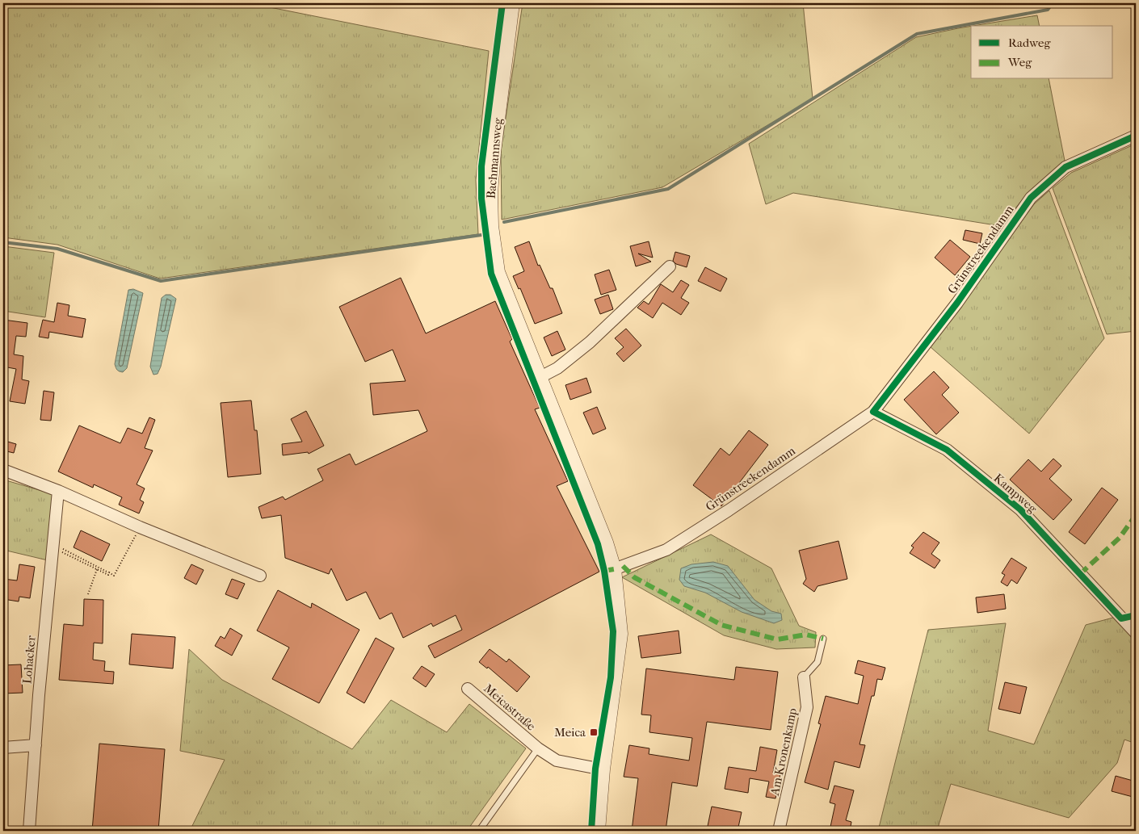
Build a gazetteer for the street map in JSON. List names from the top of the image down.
{
  "streets": {
    "street": [
      "Bachmannsweg",
      "Grünstreekendamm",
      "Kampweg",
      "Lohacker",
      "Meicastraße",
      "Am Kronenkamp"
    ]
  },
  "crossings": [
    ["Bachmannsweg", "Grünstreekendamm"],
    ["Bachmannsweg", "Meicastraße"],
    ["Grünstreekendamm", "Kampweg"]
  ],
  "places": {
    "transit": ["Meica"]
  },
  "legend": ["Radweg", "Weg"]
}
